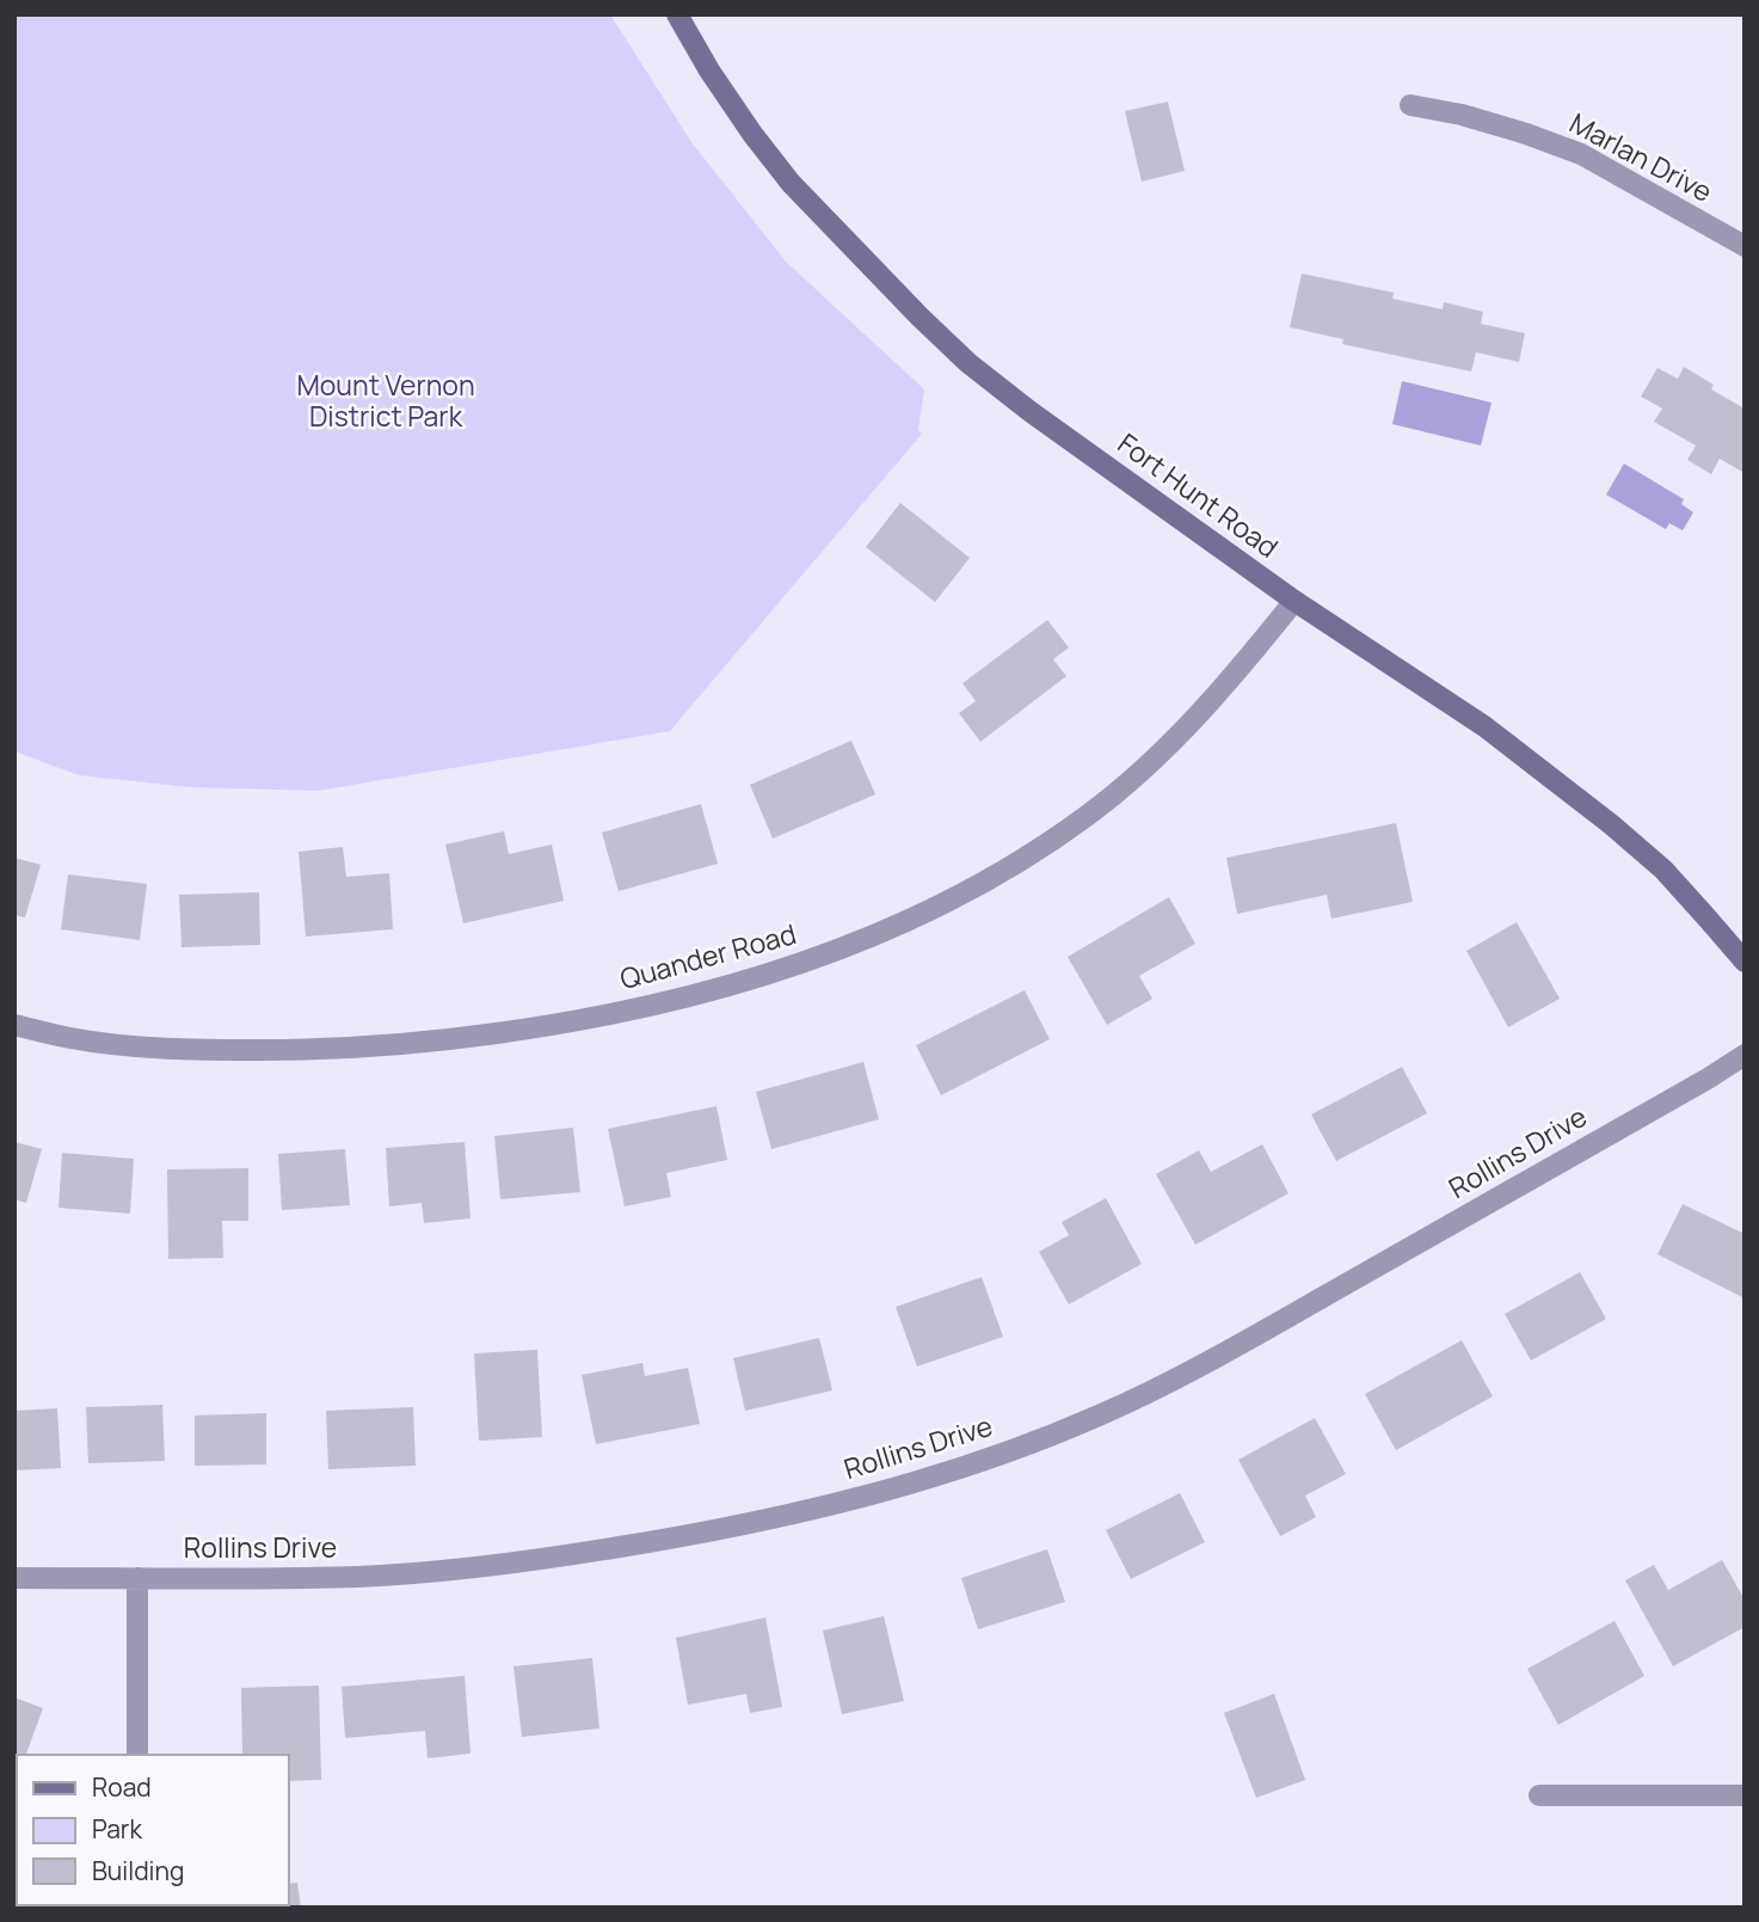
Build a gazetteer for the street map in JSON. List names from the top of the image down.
{
  "streets": {
    "main road": ["Fort Hunt Road"],
    "street": ["Marlan Drive", "Quander Road", "Rollins Drive"]
  },
  "crossings": [
    ["Fort Hunt Road", "Quander Road"]
  ],
  "parks": ["Mount Vernon District Park"],
  "legend": ["Road", "Park", "Building"]
}
